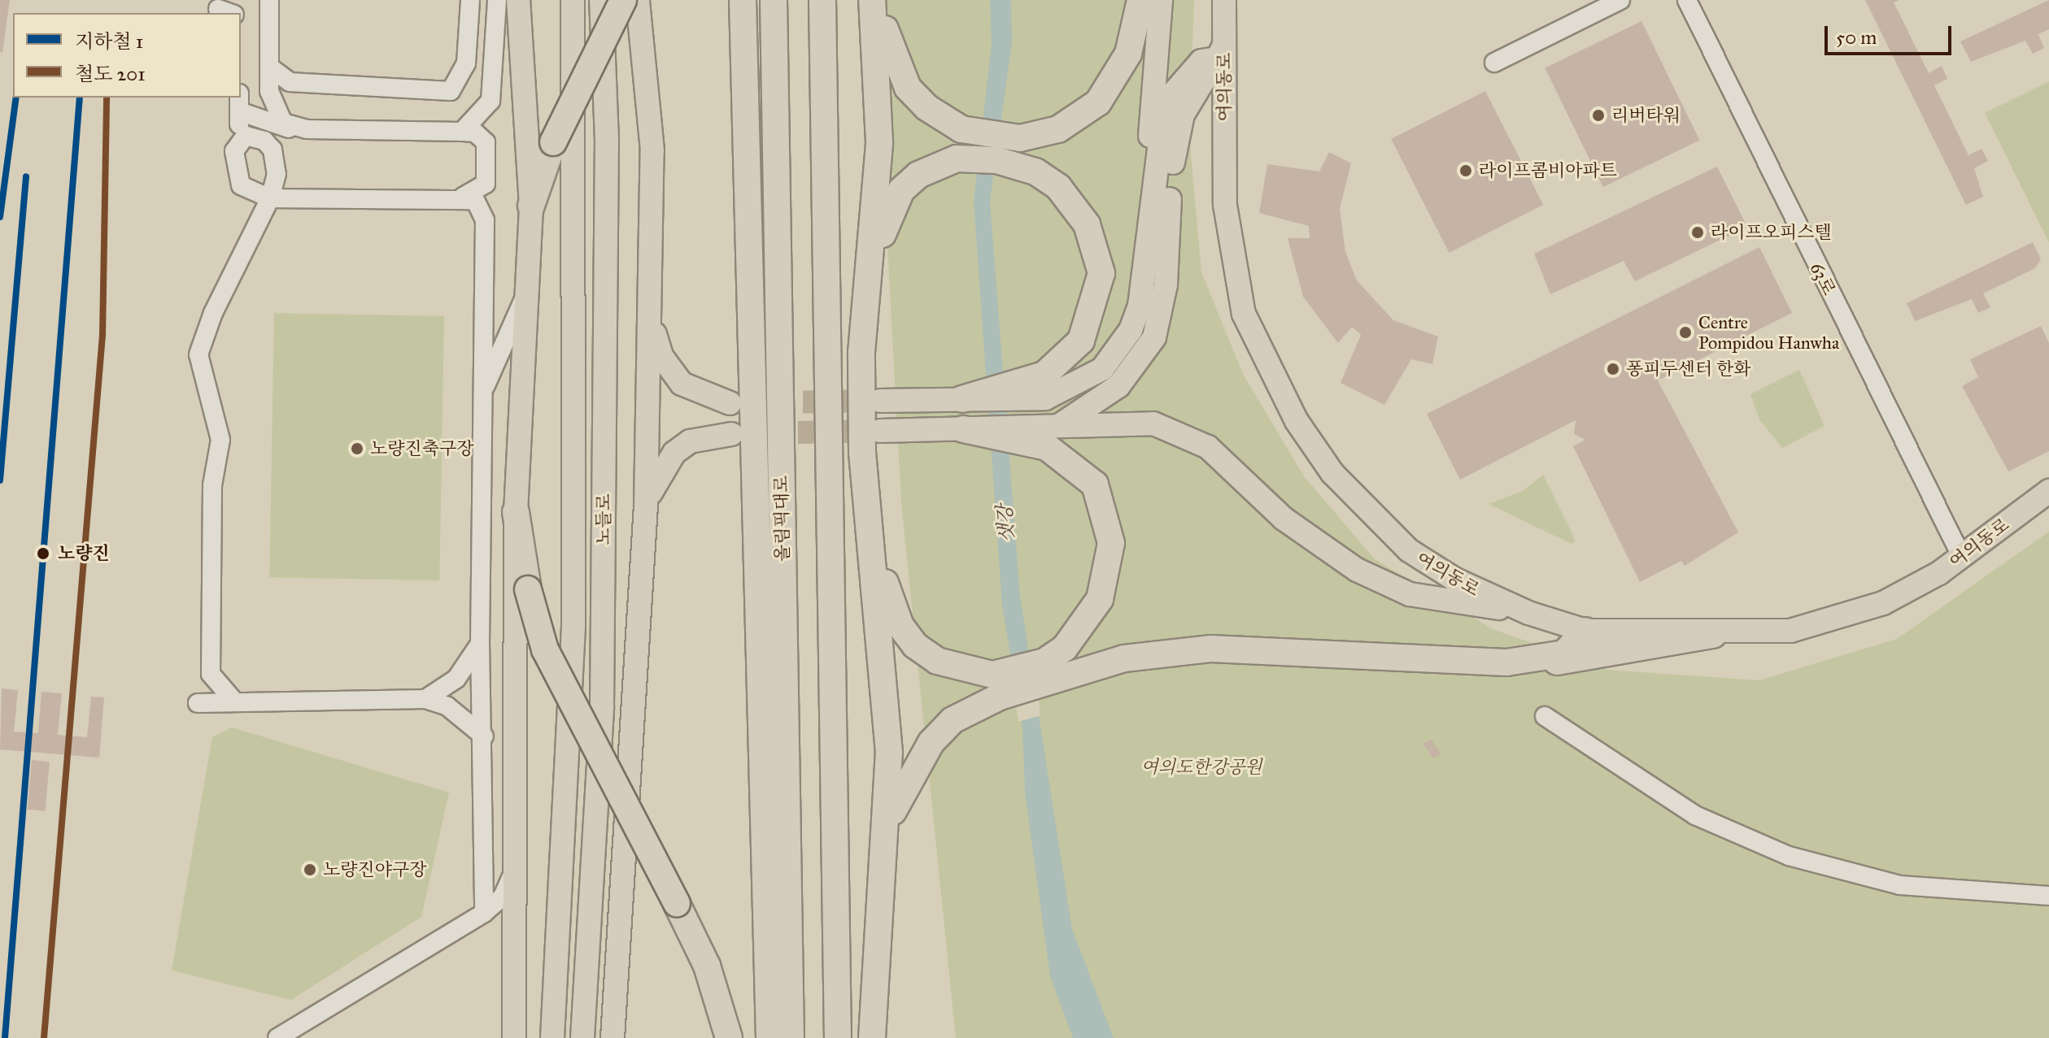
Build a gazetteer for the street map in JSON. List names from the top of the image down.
{
  "streets": {
    "highway": ["올림픽대로"],
    "main road": ["여의동로", "노들로"],
    "street": ["63로"]
  },
  "crossings": [
    ["여의동로", "63로"]
  ],
  "water": ["샛강"],
  "parks": ["여의도한강공원"],
  "places": [
    "리버타워",
    "라이프콤비아파트",
    "라이프오피스텔",
    "Centre Pompidou Hanwha",
    "퐁피두센터 한화",
    "노량진축구장",
    "노량진",
    "노량진야구장"
  ],
  "lines": ["metro line 1", "rail line 201"],
  "legend": ["지하철 1", "철도 201"],
  "scale_bar": "50 m"
}
